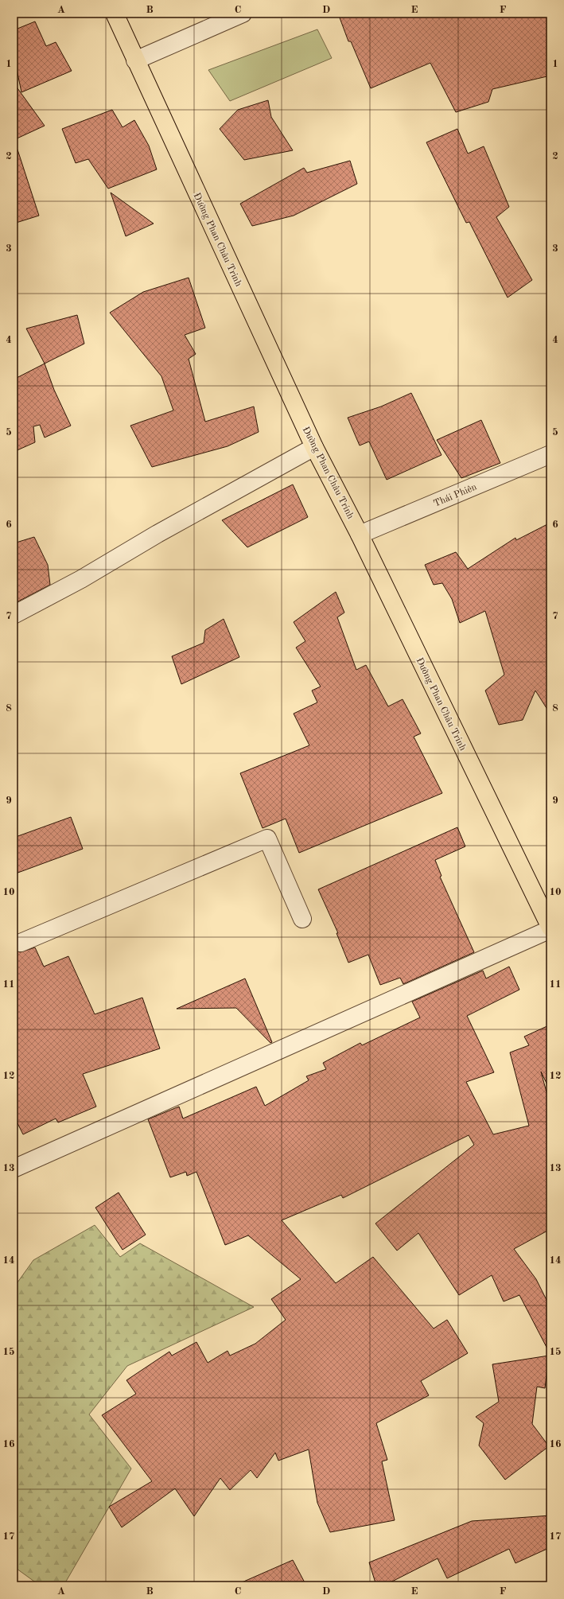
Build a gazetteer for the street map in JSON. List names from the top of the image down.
{
  "streets": {
    "main road": ["Đường Phan Châu Trinh"],
    "street": ["Thái Phiên"]
  },
  "crossings": [
    ["Đường Phan Châu Trinh", "Thái Phiên"]
  ],
  "grid": {
    "columns": [
      "A",
      "B",
      "C",
      "D",
      "E",
      "F"
    ],
    "rows": [
      "1",
      "2",
      "3",
      "4",
      "5",
      "6",
      "7",
      "8",
      "9",
      "10",
      "11",
      "12",
      "13",
      "14",
      "15",
      "16",
      "17"
    ]
  }
}
